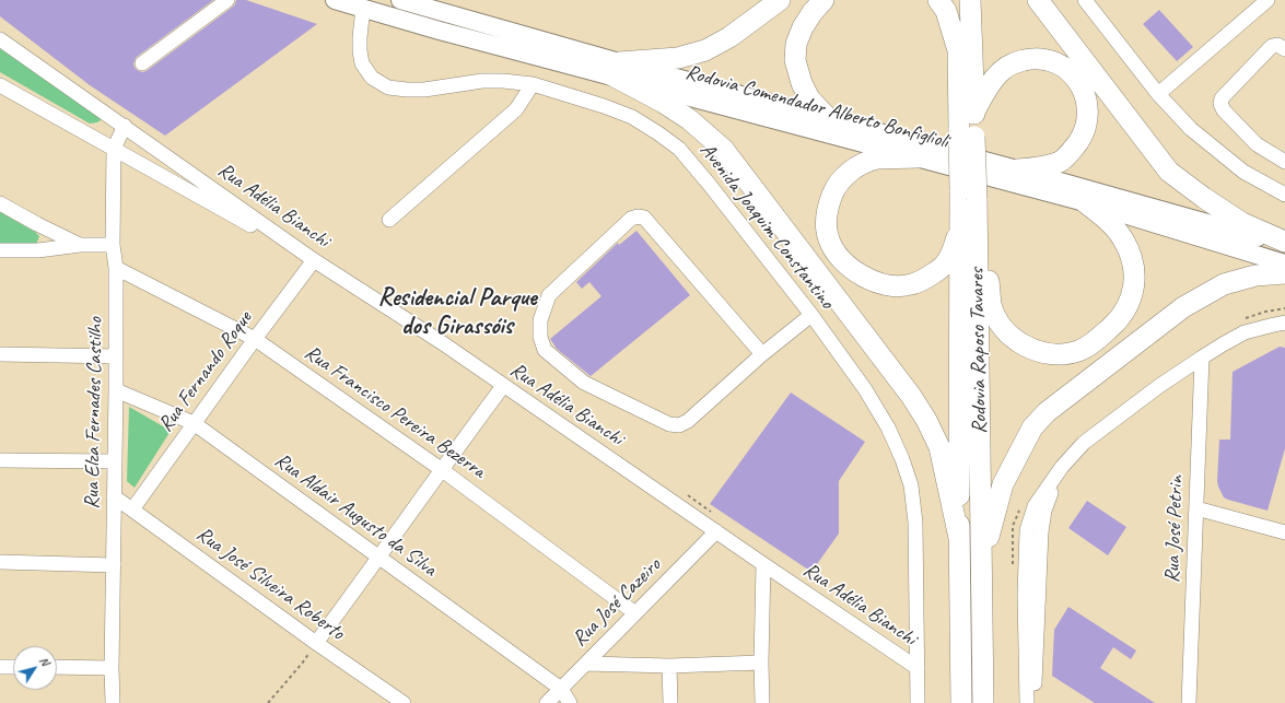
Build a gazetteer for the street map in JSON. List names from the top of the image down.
{
  "streets": {
    "highway": ["Rodovia Raposo Tavares"],
    "main road": ["Rodovia Comendador Alberto Bonfiglioli"],
    "street": [
      "Rua Adélia Bianchi",
      "Avenida Joaquim Constantino",
      "Rua Fernando Roque",
      "Rua Francisco Pereira Bezerra",
      "Rua Elza Fernades Castilho",
      "Rua Aldair Augusto da Silva",
      "Rua José Petrin",
      "Rua José Silveira Roberto",
      "Rua José Cazeiro"
    ]
  },
  "crossings": [
    ["Rodovia Comendador Alberto Bonfiglioli", "Avenida Joaquim Constantino"],
    ["Rua Adélia Bianchi", "Avenida Joaquim Constantino"],
    ["Rua Adélia Bianchi", "Rua Fernando Roque"],
    ["Rua Adélia Bianchi", "Rua Elza Fernades Castilho"],
    ["Rua Adélia Bianchi", "Rua José Cazeiro"],
    ["Rua Fernando Roque", "Rua Francisco Pereira Bezerra"],
    ["Rua Fernando Roque", "Rua Aldair Augusto da Silva"],
    ["Rua Fernando Roque", "Rua José Silveira Roberto"],
    ["Rua Francisco Pereira Bezerra", "Rua Elza Fernades Castilho"],
    ["Rua Francisco Pereira Bezerra", "Rua José Cazeiro"],
    ["Rua Elza Fernades Castilho", "Rua Aldair Augusto da Silva"],
    ["Rua Elza Fernades Castilho", "Rua José Silveira Roberto"],
    ["Rua Aldair Augusto da Silva", "Rua José Cazeiro"]
  ],
  "districts": ["Residencial Parque dos Girassóis"],
  "north": "top right"
}
